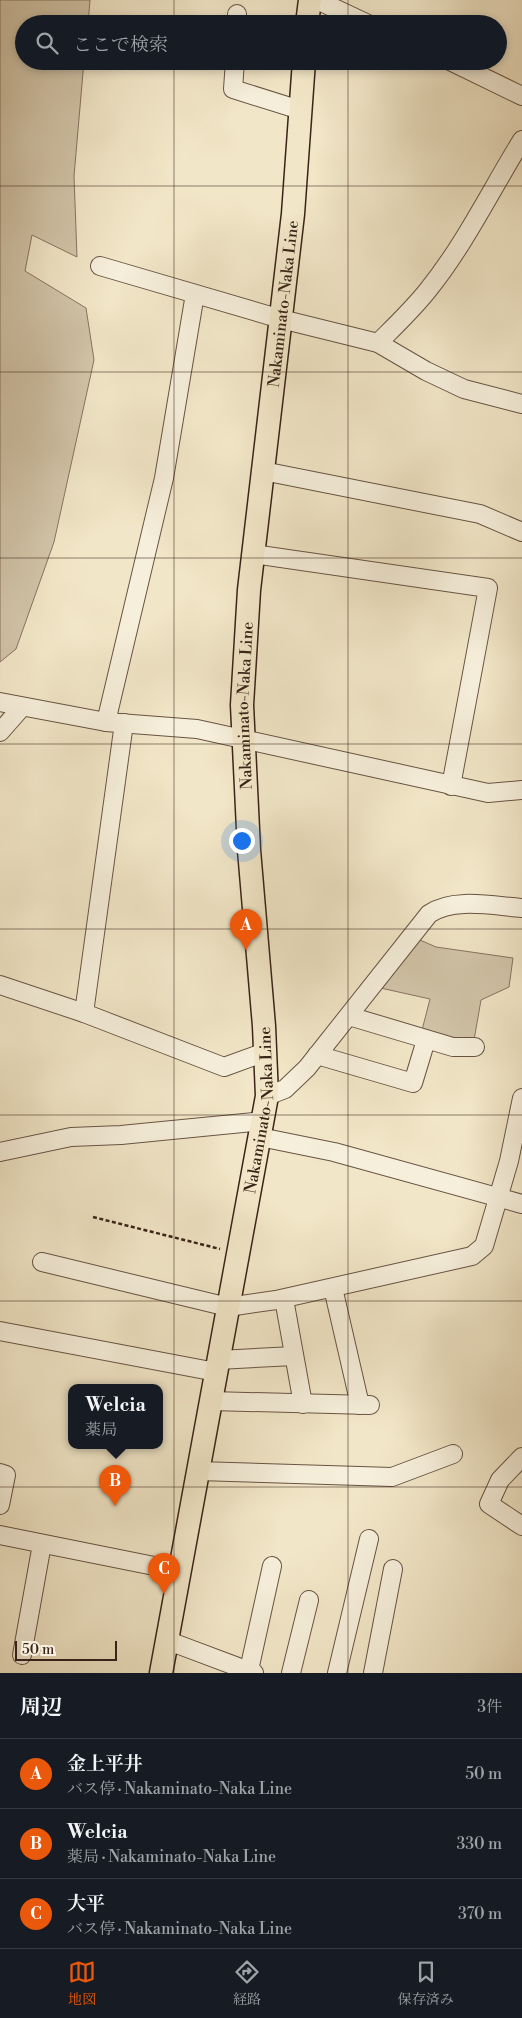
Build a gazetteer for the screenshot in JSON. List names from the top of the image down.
{
  "streets": {
    "main road": ["Nakaminato-Naka Line"]
  },
  "scale_bar": "50 m",
  "page": {
    "search": "ここで検索",
    "pins": ["A", "B", "C"],
    "popup": ["Welcia", "薬局"],
    "scale": "50 m",
    "heading": ["周辺", "3件"],
    "list": [
      {
        "mark": "A",
        "name": "金上平井",
        "note": "バス停 · Nakaminato-Naka Line",
        "value": "50 m"
      },
      {
        "mark": "B",
        "name": "Welcia",
        "note": "薬局 · Nakaminato-Naka Line",
        "value": "330 m"
      },
      {
        "mark": "C",
        "name": "大平",
        "note": "バス停 · Nakaminato-Naka Line",
        "value": "370 m"
      }
    ],
    "nav": ["地図", "経路", "保存済み"]
  }
}
